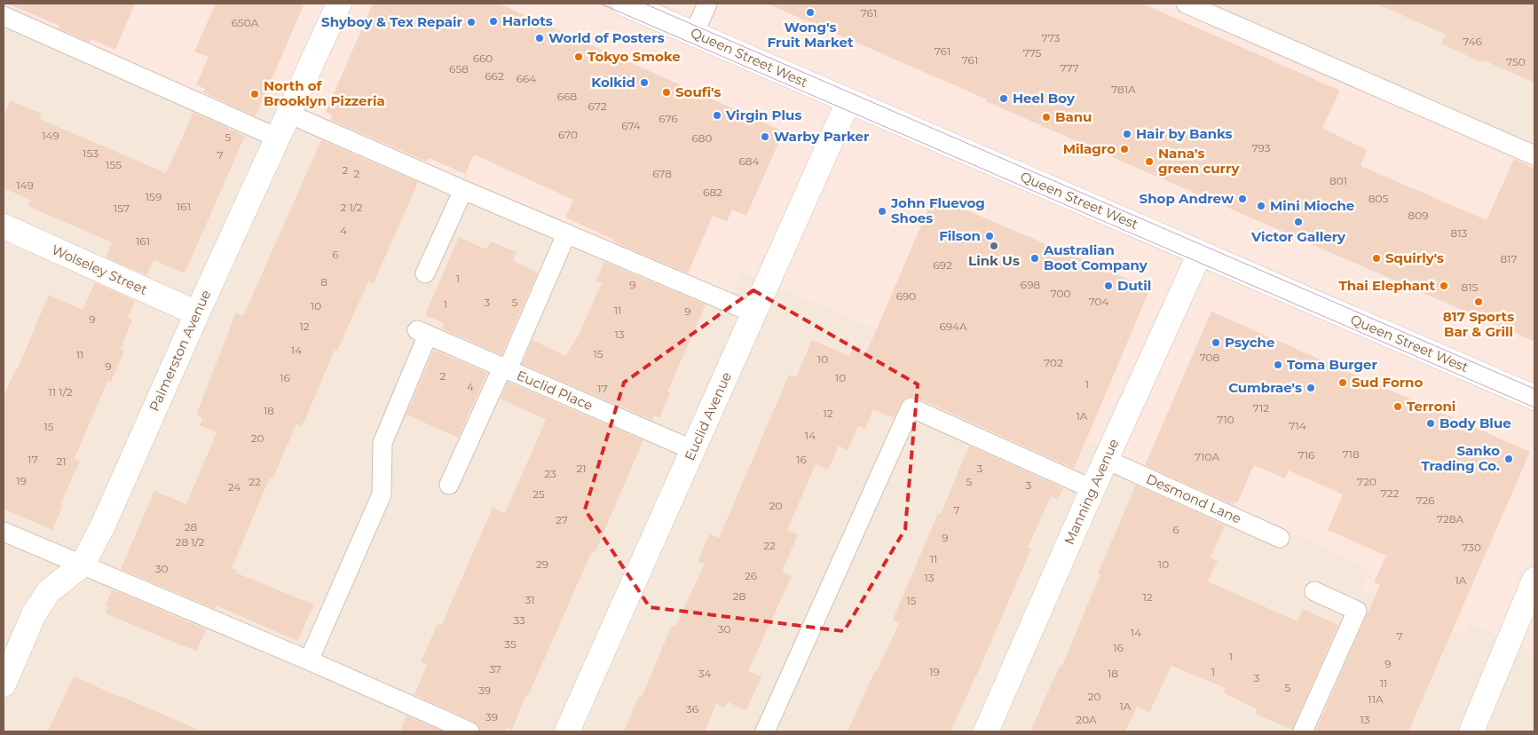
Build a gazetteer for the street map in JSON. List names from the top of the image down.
{
  "streets": {
    "street": [
      "Queen Street West",
      "Wolseley Street",
      "Palmerston Avenue",
      "Euclid Avenue",
      "Manning Avenue"
    ],
    "lane": ["Euclid Place", "Desmond Lane"]
  },
  "crossings": [
    ["Queen Street West", "Euclid Avenue"],
    ["Queen Street West", "Manning Avenue"],
    ["Wolseley Street", "Palmerston Avenue"],
    ["Euclid Place", "Euclid Avenue"],
    ["Manning Avenue", "Desmond Lane"]
  ],
  "places": [
    "Wong's Fruit Market",
    "Harlots",
    "Shyboy & Tex Repair",
    "World of Posters",
    "Tokyo Smoke",
    "Kolkid",
    "Soufi's",
    "North of Brooklyn Pizzeria",
    "Heel Boy",
    "Virgin Plus",
    "Banu",
    "Hair by Banks",
    "Warby Parker",
    "Milagro",
    "Nana's green curry",
    "Shop Andrew",
    "Mini Mioche",
    "John Fluevog Shoes",
    "Victor Gallery",
    "Filson",
    "Link Us",
    "Australian Boot Company",
    "Squirly's",
    "Dutil",
    "Thai Elephant",
    "817 Sports Bar & Grill",
    "Psyche",
    "Toma Burger",
    "Sud Forno",
    "Cumbrae's",
    "Terroni",
    "Body Blue",
    "Sanko Trading Co."
  ],
  "house_numbers": [
    "761",
    "650A",
    "773",
    "746",
    "761",
    "775",
    "660",
    "761",
    "750",
    "777",
    "658",
    "662",
    "664",
    "781A",
    "668",
    "672",
    "676",
    "674",
    "670",
    "149",
    "5",
    "680",
    "793",
    "153",
    "7",
    "684",
    "155",
    "2",
    "2",
    "678",
    "801",
    "149",
    "682",
    "159",
    "805",
    "161",
    "2 1/2",
    "157",
    "809",
    "4",
    "813",
    "161",
    "6",
    "817",
    "692",
    "1",
    "8",
    "9",
    "698",
    "815",
    "700",
    "690",
    "704",
    "3",
    "5",
    "1",
    "10",
    "11",
    "9",
    "9",
    "12",
    "694A",
    "13",
    "14",
    "15",
    "11",
    "708",
    "10",
    "702",
    "9",
    "2",
    "16",
    "10",
    "1",
    "4",
    "17",
    "11 1/2",
    "712",
    "18",
    "12",
    "1A",
    "710",
    "714",
    "15",
    "14",
    "20",
    "718",
    "716",
    "710A",
    "17",
    "16",
    "21",
    "21",
    "3",
    "23",
    "19",
    "22",
    "5",
    "720",
    "3",
    "24",
    "722",
    "25",
    "726",
    "20",
    "7",
    "728A",
    "27",
    "28",
    "6",
    "9",
    "28 1/2",
    "22",
    "730",
    "11",
    "29",
    "10",
    "30",
    "26",
    "13",
    "1A",
    "28",
    "12",
    "31",
    "15",
    "33",
    "30",
    "14",
    "7",
    "35",
    "16",
    "1",
    "9",
    "37",
    "19",
    "1",
    "34",
    "18",
    "3",
    "11",
    "5",
    "39",
    "20",
    "11A",
    "1A",
    "36",
    "39",
    "20A",
    "13"
  ]
}
